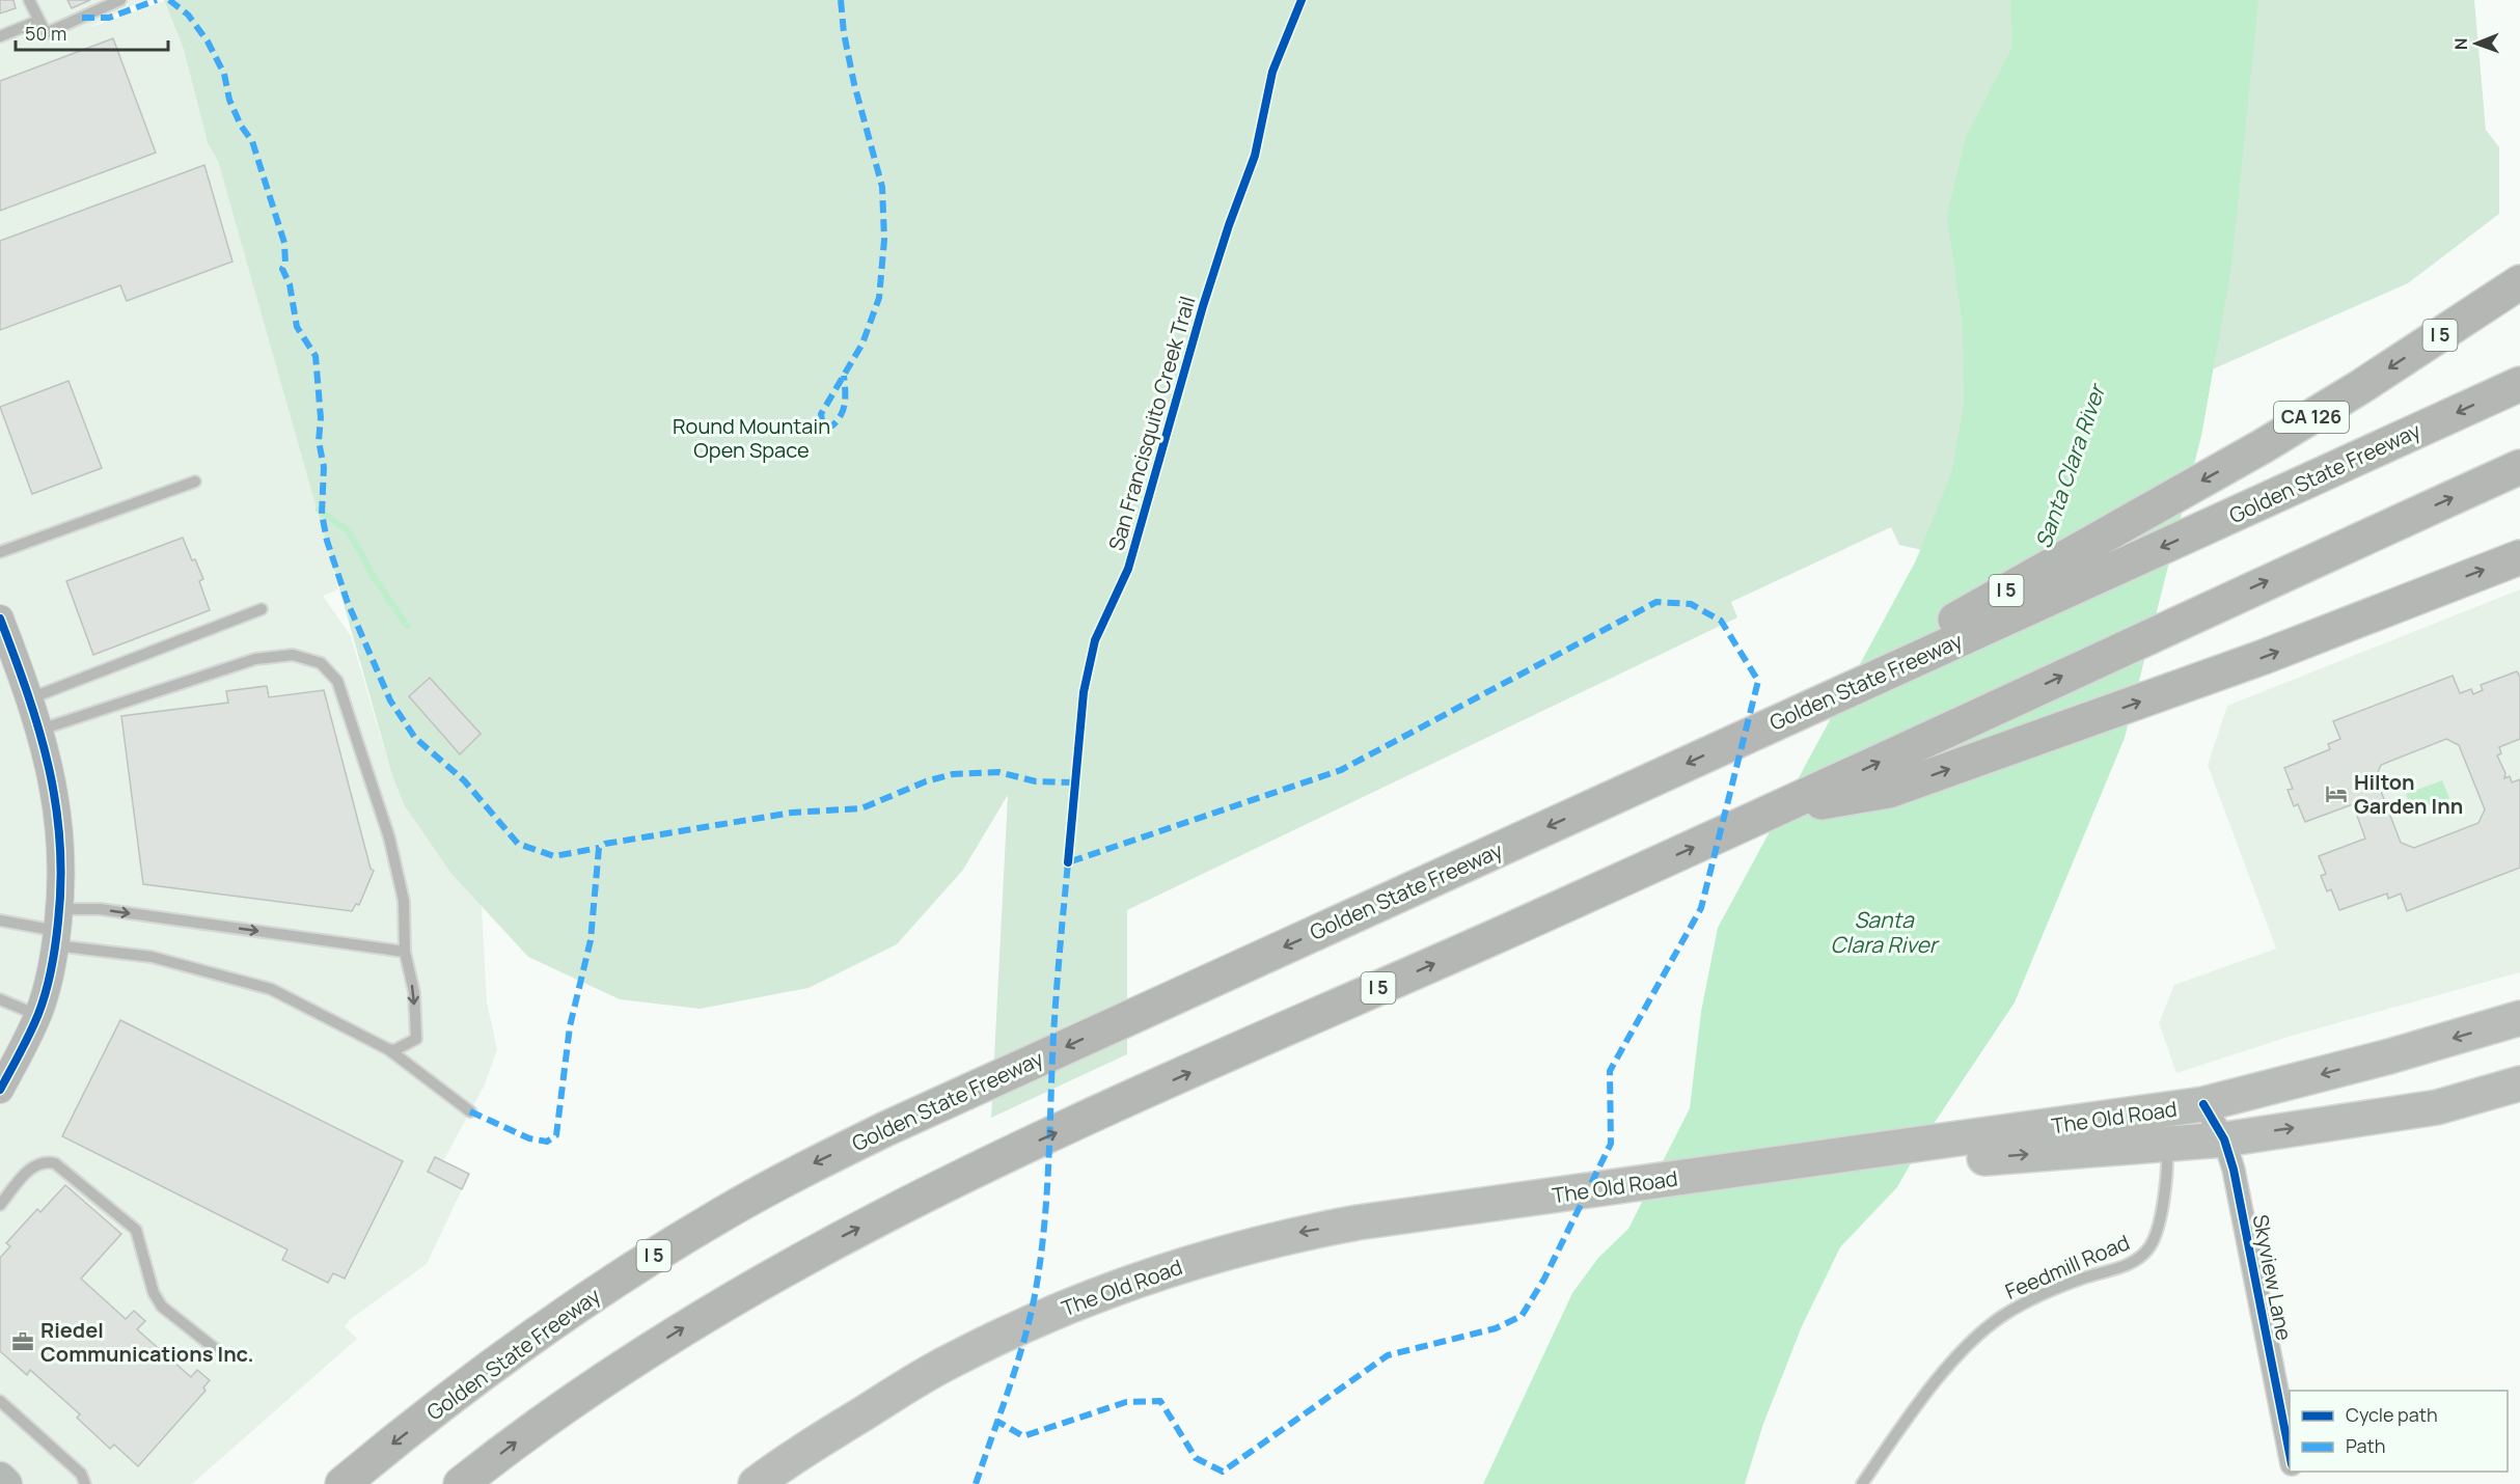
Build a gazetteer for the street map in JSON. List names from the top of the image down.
{
  "streets": {
    "highway": ["I 5", "CA 126", "Golden State Freeway"],
    "main road": ["The Old Road"],
    "street": ["Skyview Lane"],
    "lane": ["Feedmill Road"],
    "cycle path": ["San Francisquito Creek Trail"]
  },
  "crossings": [
    ["I 5", "CA 126"],
    ["I 5", "Golden State Freeway"],
    ["The Old Road", "Feedmill Road"],
    ["The Old Road", "Skyview Lane"]
  ],
  "water": ["Santa Clara River"],
  "parks": ["Round Mountain Open Space"],
  "places": {
    "hotel": ["Hilton Garden Inn"],
    "office": ["Riedel Communications Inc."]
  },
  "legend": ["Cycle path", "Path"],
  "scale_bar": "50 m",
  "north": "left"
}
